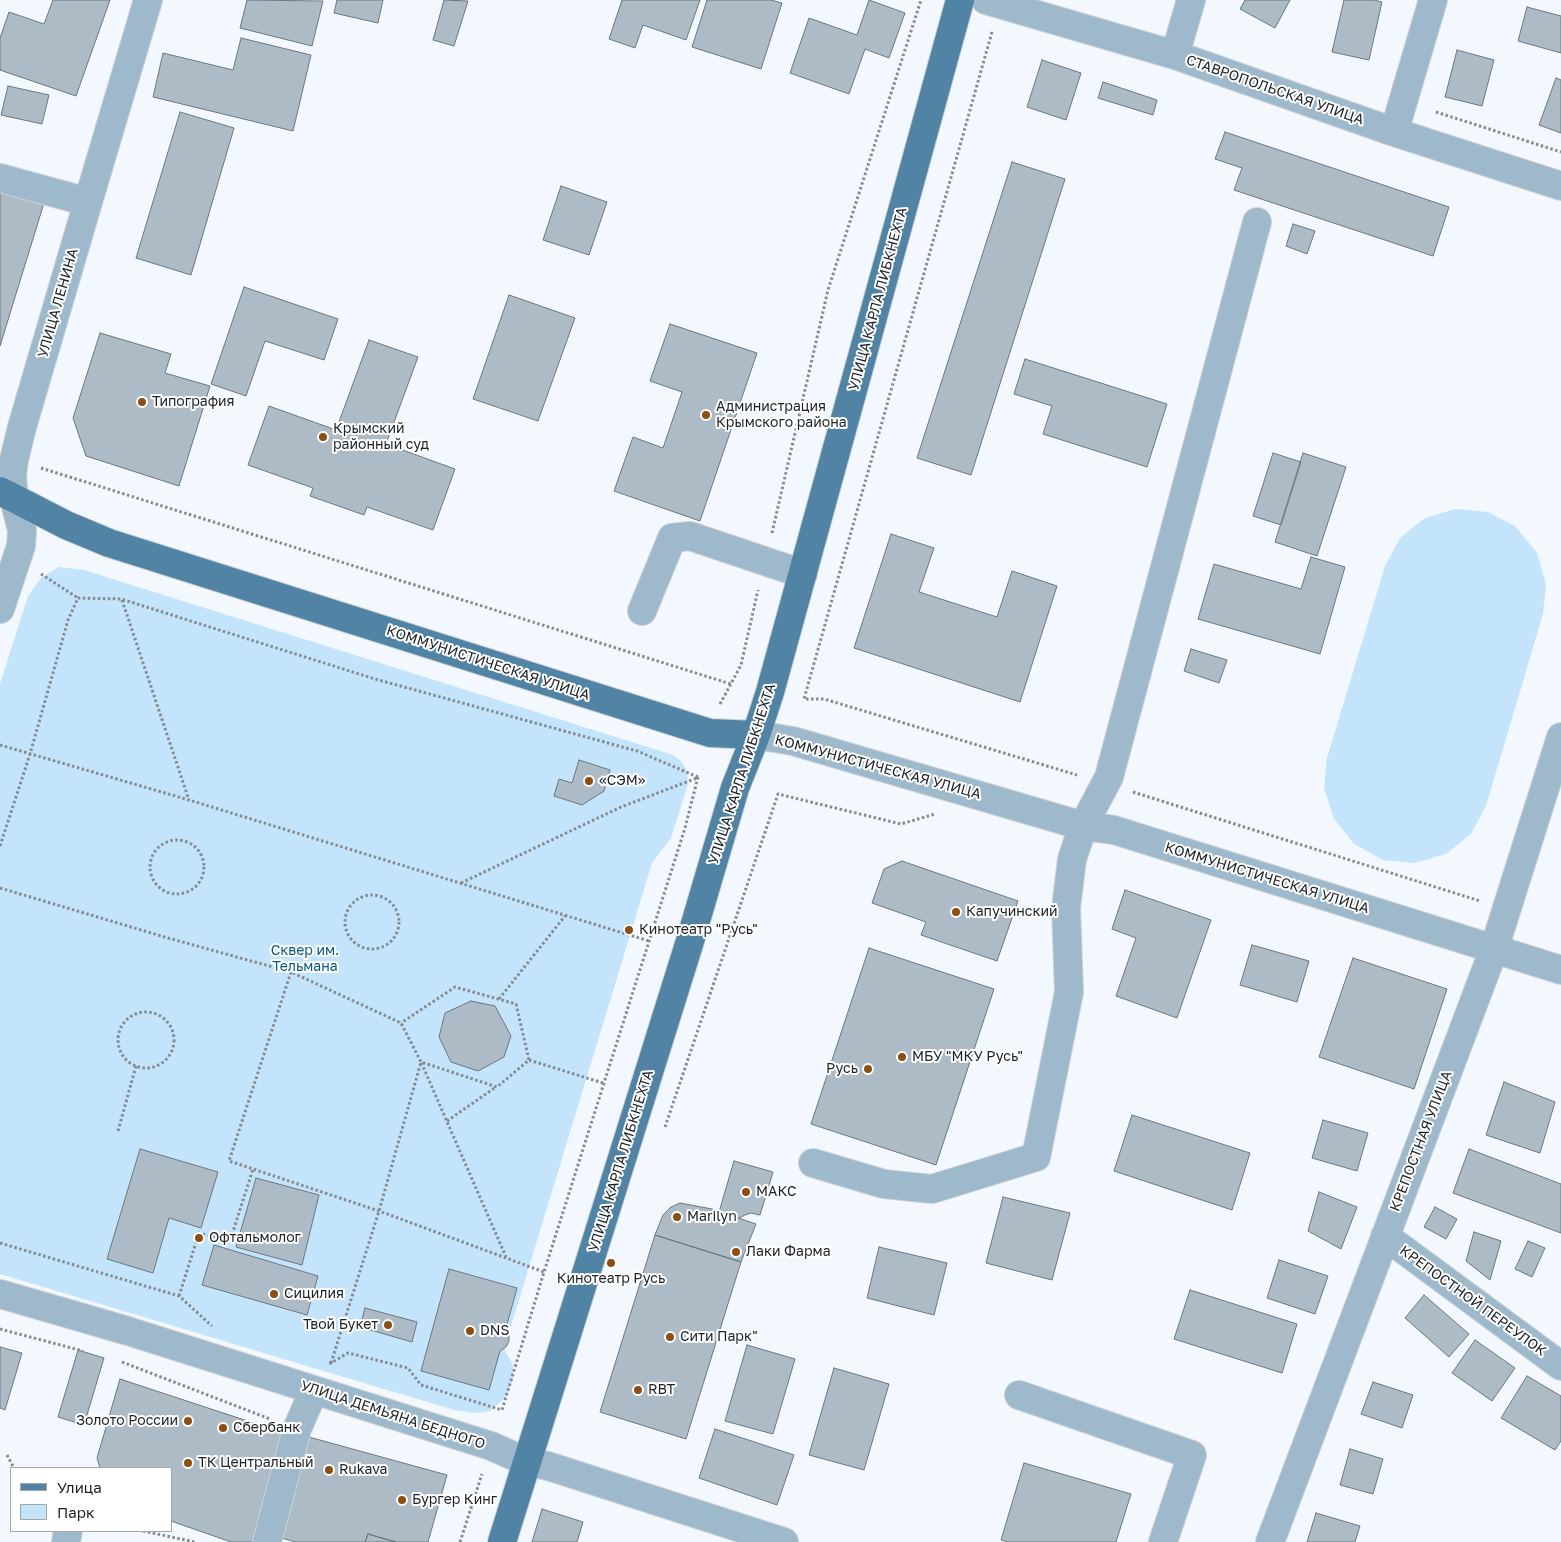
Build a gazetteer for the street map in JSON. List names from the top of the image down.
{
  "streets": {
    "main road": ["УЛИЦА КАРЛА ЛИБКНЕХТА", "КОММУНИСТИЧЕСКАЯ УЛИЦА"],
    "street": [
      "СТАВРОПОЛЬСКАЯ УЛИЦА",
      "УЛИЦА ЛЕНИНА",
      "КРЕПОСТНАЯ УЛИЦА",
      "КРЕПОСТНОЙ ПЕРЕУЛОК",
      "УЛИЦА ДЕМЬЯНА БЕДНОГО"
    ]
  },
  "crossings": [
    ["УЛИЦА КАРЛА ЛИБКНЕХТА", "КОММУНИСТИЧЕСКАЯ УЛИЦА"],
    ["УЛИЦА КАРЛА ЛИБКНЕХТА", "УЛИЦА ДЕМЬЯНА БЕДНОГО"],
    ["УЛИЦА ЛЕНИНА", "КОММУНИСТИЧЕСКАЯ УЛИЦА"],
    ["КОММУНИСТИЧЕСКАЯ УЛИЦА", "КРЕПОСТНАЯ УЛИЦА"],
    ["КРЕПОСТНАЯ УЛИЦА", "КРЕПОСТНОЙ ПЕРЕУЛОК"]
  ],
  "parks": ["Сквер им. Тельмана"],
  "places": [
    "Типография",
    "Администрация Крымского района",
    "Крымский районный суд",
    "«СЭМ»",
    "Капучинский",
    "Кинотеатр \"Русь\"",
    "МБУ \"МКУ Русь\"",
    "Русь",
    "МАКС",
    "Marilyn",
    "Офтальмолог",
    "Лаки Фарма",
    "Кинотеатр Русь",
    "Сицилия",
    "Твой Букет",
    "DNS",
    "Сити Парк\"",
    "RBT",
    "Золото России",
    "Сбербанк",
    "ТК Центральный",
    "Rukava",
    "Бургер Кинг"
  ],
  "legend": ["Улица", "Парк"]
}
